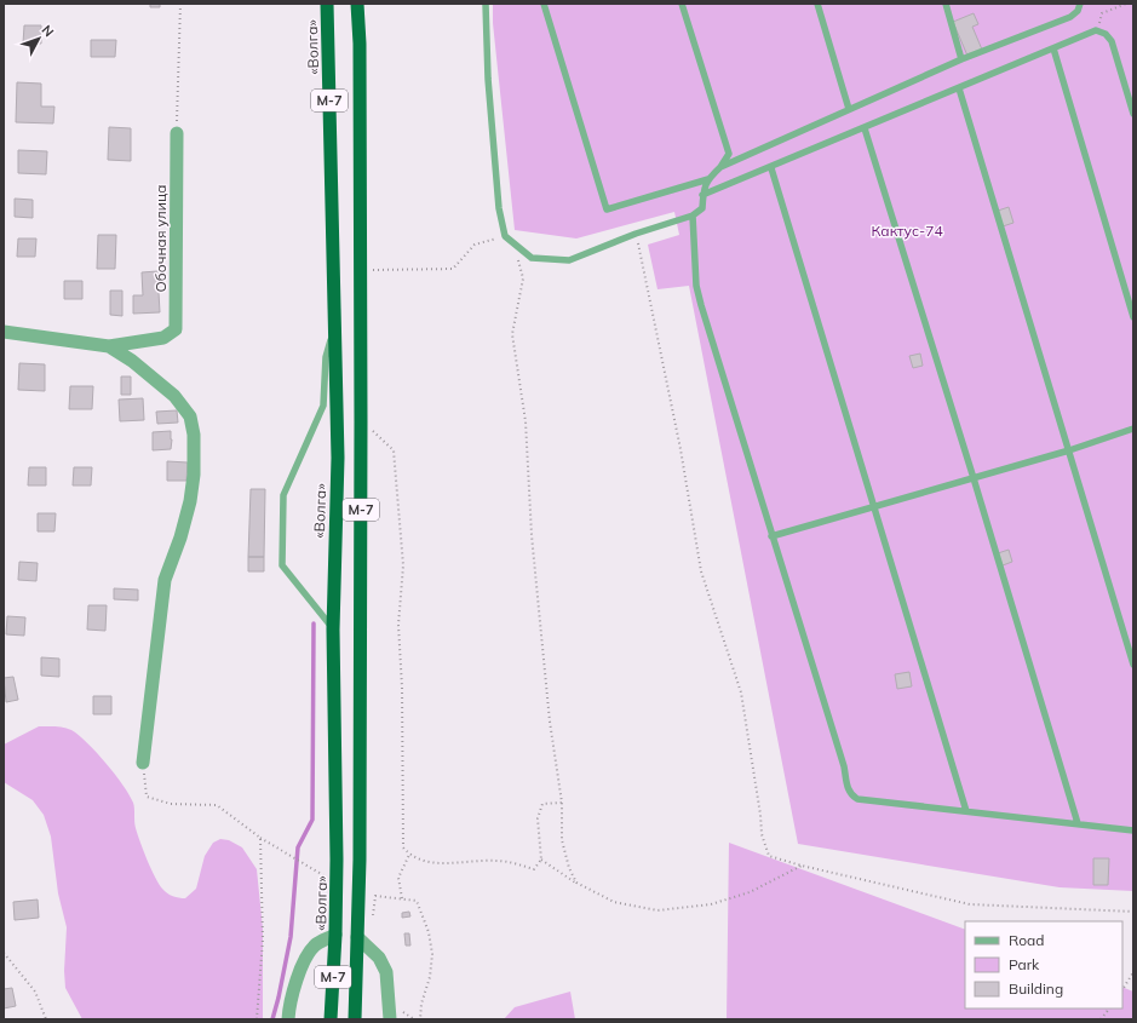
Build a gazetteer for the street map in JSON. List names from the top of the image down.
{
  "streets": {
    "highway": ["«Волга»", "М-7"],
    "street": ["Обочная улица"]
  },
  "parks": ["Кактус-74"],
  "legend": ["Road", "Park", "Building"],
  "north": "top right"
}
